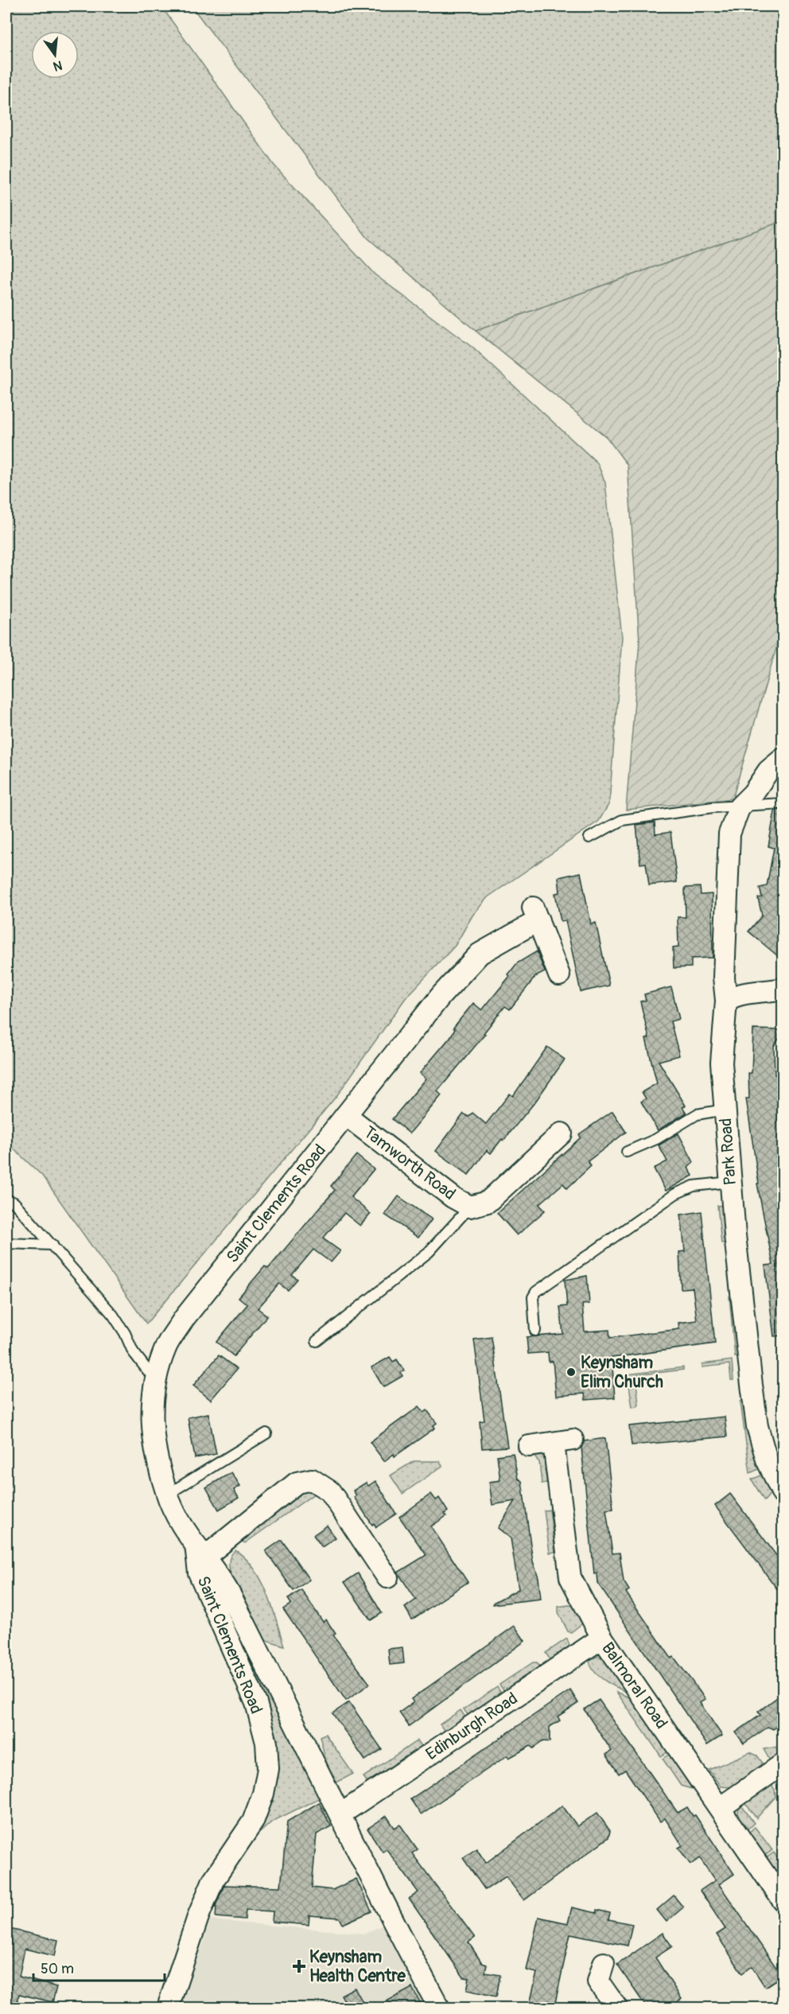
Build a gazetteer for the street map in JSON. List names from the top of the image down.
{
  "streets": {
    "street": [
      "Park Road",
      "Tamworth Road",
      "Saint Clements Road",
      "Balmoral Road",
      "Edinburgh Road"
    ]
  },
  "crossings": [
    ["Tamworth Road", "Saint Clements Road"],
    ["Saint Clements Road", "Edinburgh Road"],
    ["Balmoral Road", "Edinburgh Road"]
  ],
  "places": {
    "other": ["Keynsham Elim Church"],
    "health": ["Keynsham Health Centre"]
  },
  "scale_bar": "50 m",
  "north": "bottom"
}
